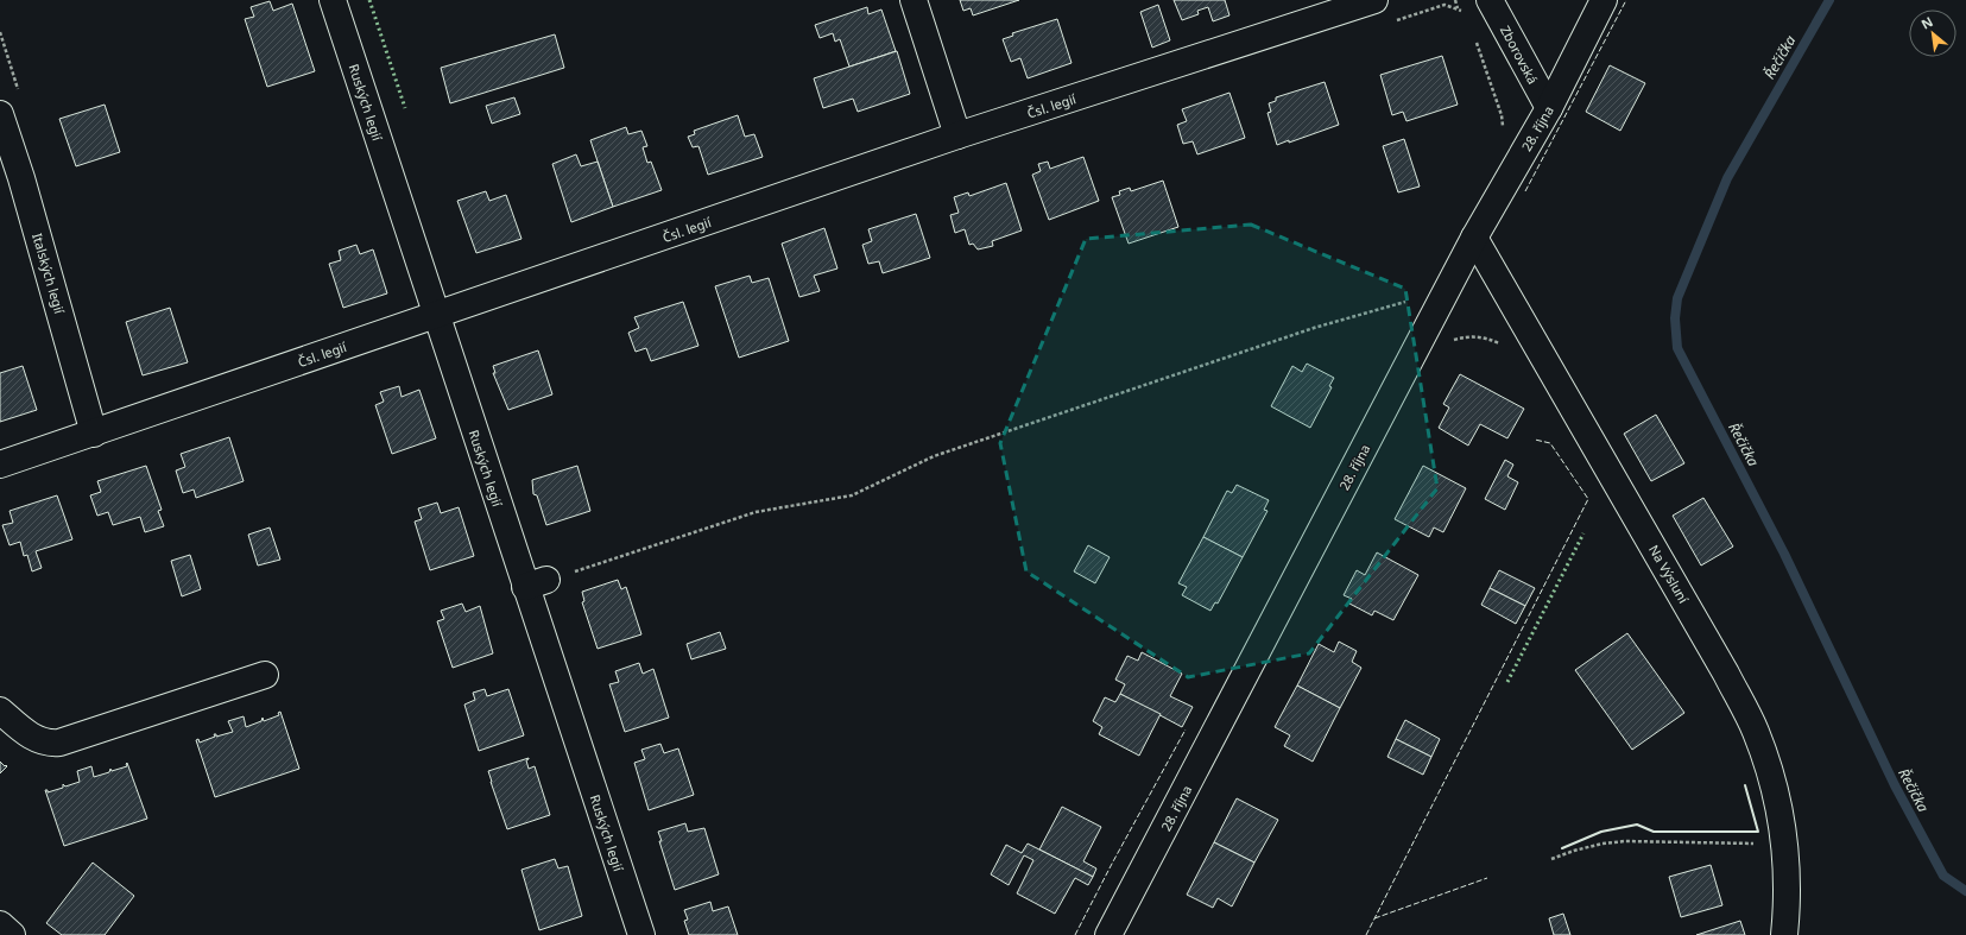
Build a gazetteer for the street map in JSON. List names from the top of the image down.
{
  "streets": {
    "street": [
      "Zborovská",
      "Ruských legií",
      "Čsl. legií",
      "28. října",
      "Italských legií",
      "Na Výsluní"
    ]
  },
  "crossings": [
    ["Zborovská", "28. října"],
    ["Ruských legií", "Čsl. legií"],
    ["Čsl. legií", "Italských legií"],
    ["28. října", "Na Výsluní"]
  ],
  "water": ["Řečička"],
  "north": "top left"
}
